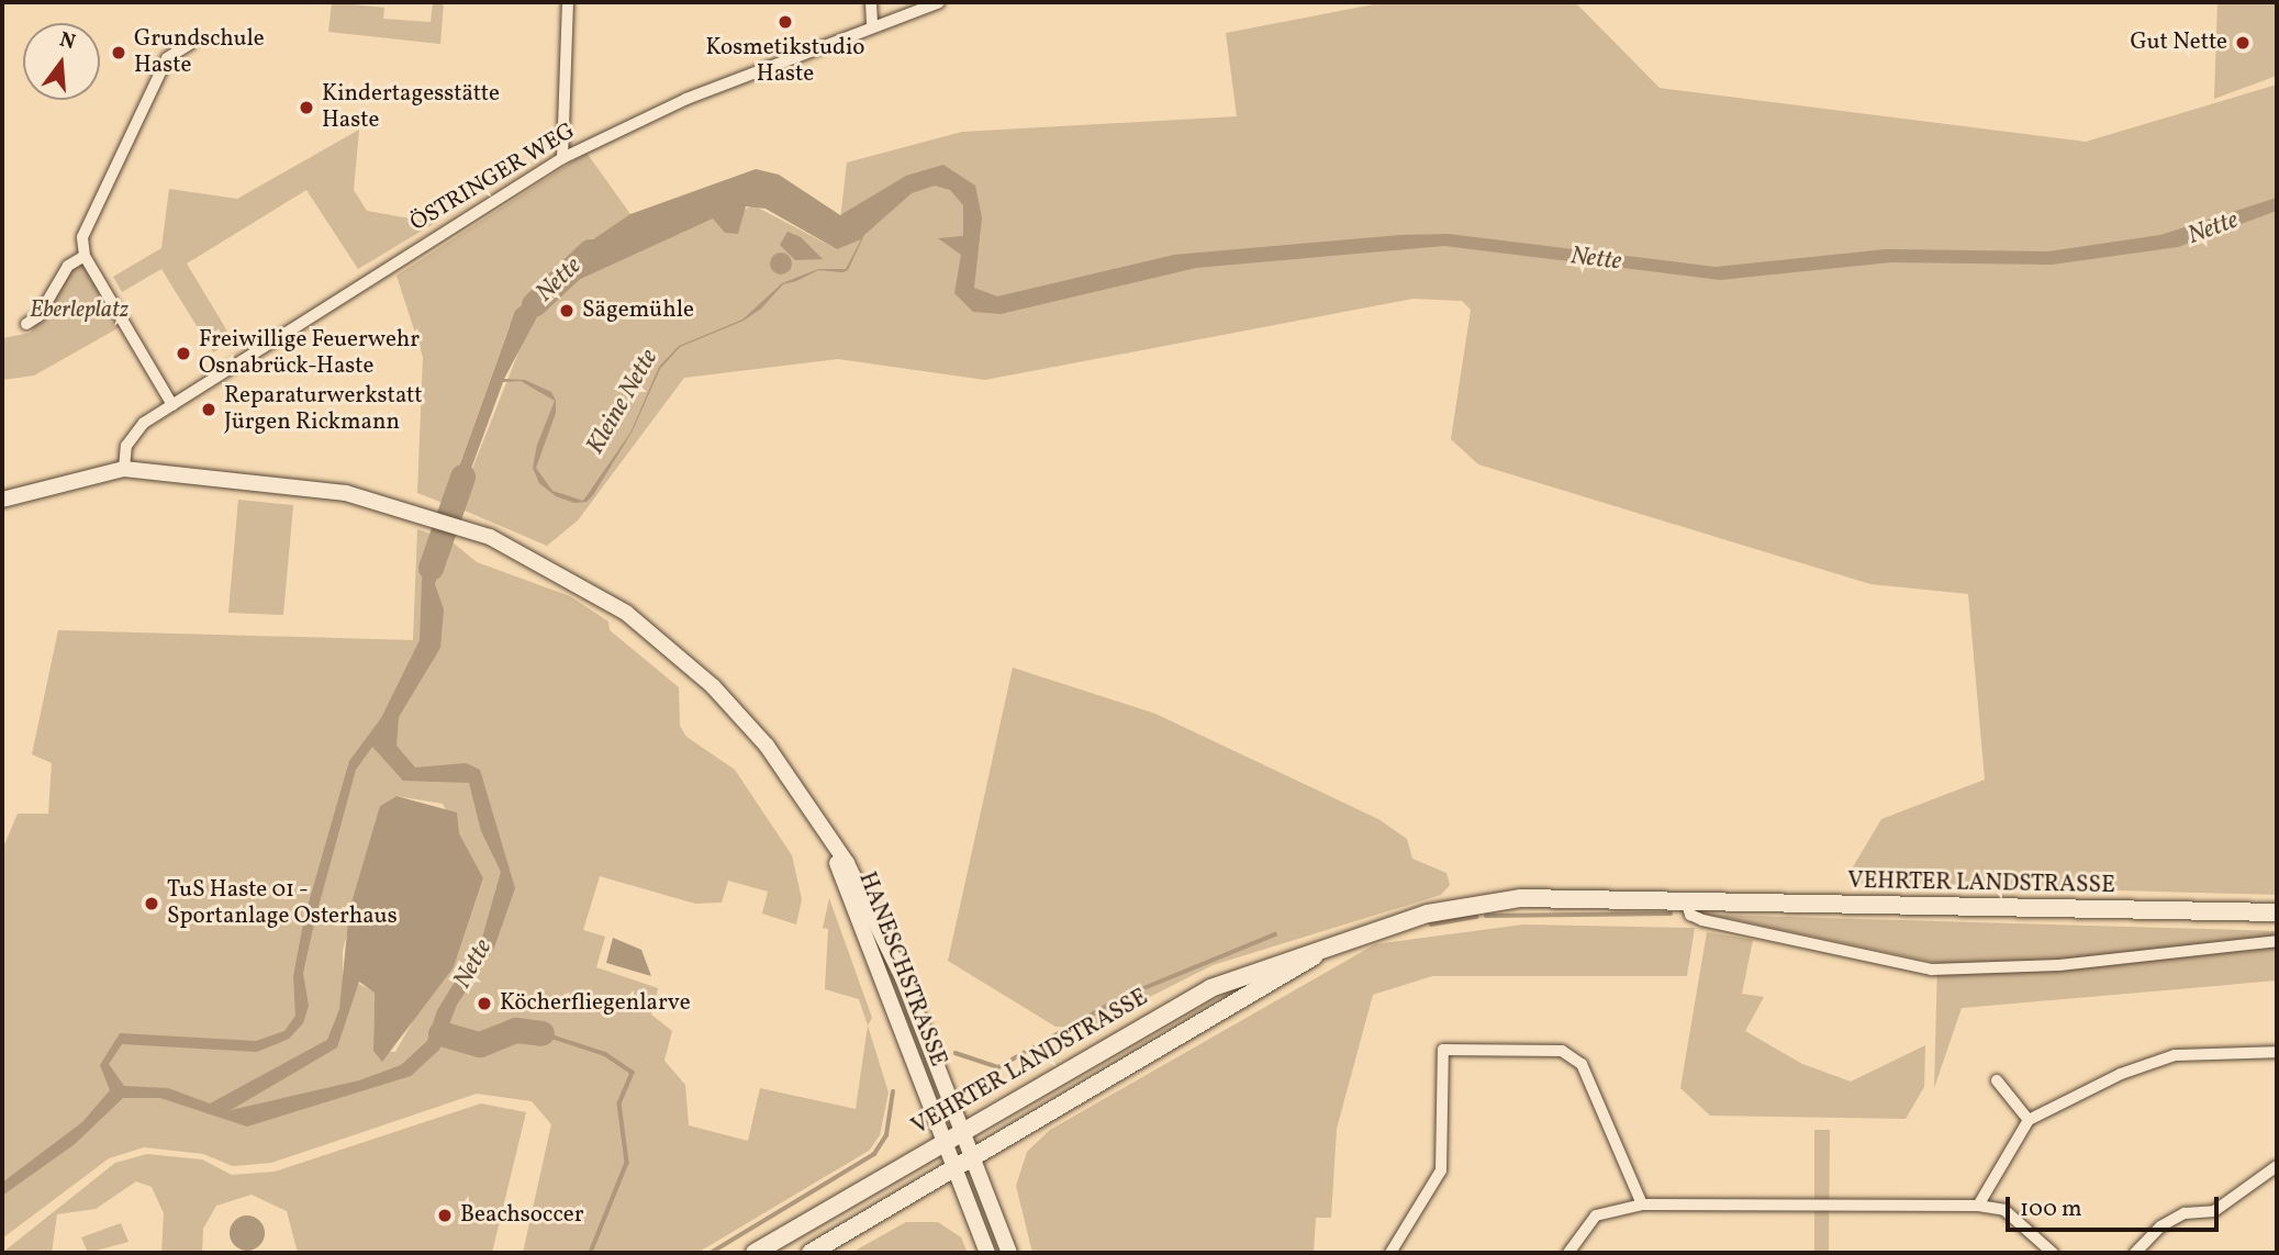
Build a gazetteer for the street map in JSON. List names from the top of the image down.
{
  "streets": {
    "main road": ["VEHRTER LANDSTRASSE"],
    "street": ["ÖSTRINGER WEG", "HANESCHSTRASSE"]
  },
  "crossings": [
    ["ÖSTRINGER WEG", "HANESCHSTRASSE"],
    ["VEHRTER LANDSTRASSE", "HANESCHSTRASSE"]
  ],
  "water": ["Nette", "Kleine Nette"],
  "parks": ["Eberleplatz"],
  "places": [
    "Kosmetikstudio Haste",
    "Gut Nette",
    "Grundschule Haste",
    "Kindertagesstätte Haste",
    "Sägemühle",
    "Freiwillige Feuerwehr Osnabrück-Haste",
    "Reparaturwerkstatt Jürgen Rickmann",
    "TuS Haste 01 - Sportanlage Osterhaus",
    "Köcherfliegenlarve",
    "Beachsoccer"
  ],
  "scale_bar": "100 m",
  "north": "top"
}
